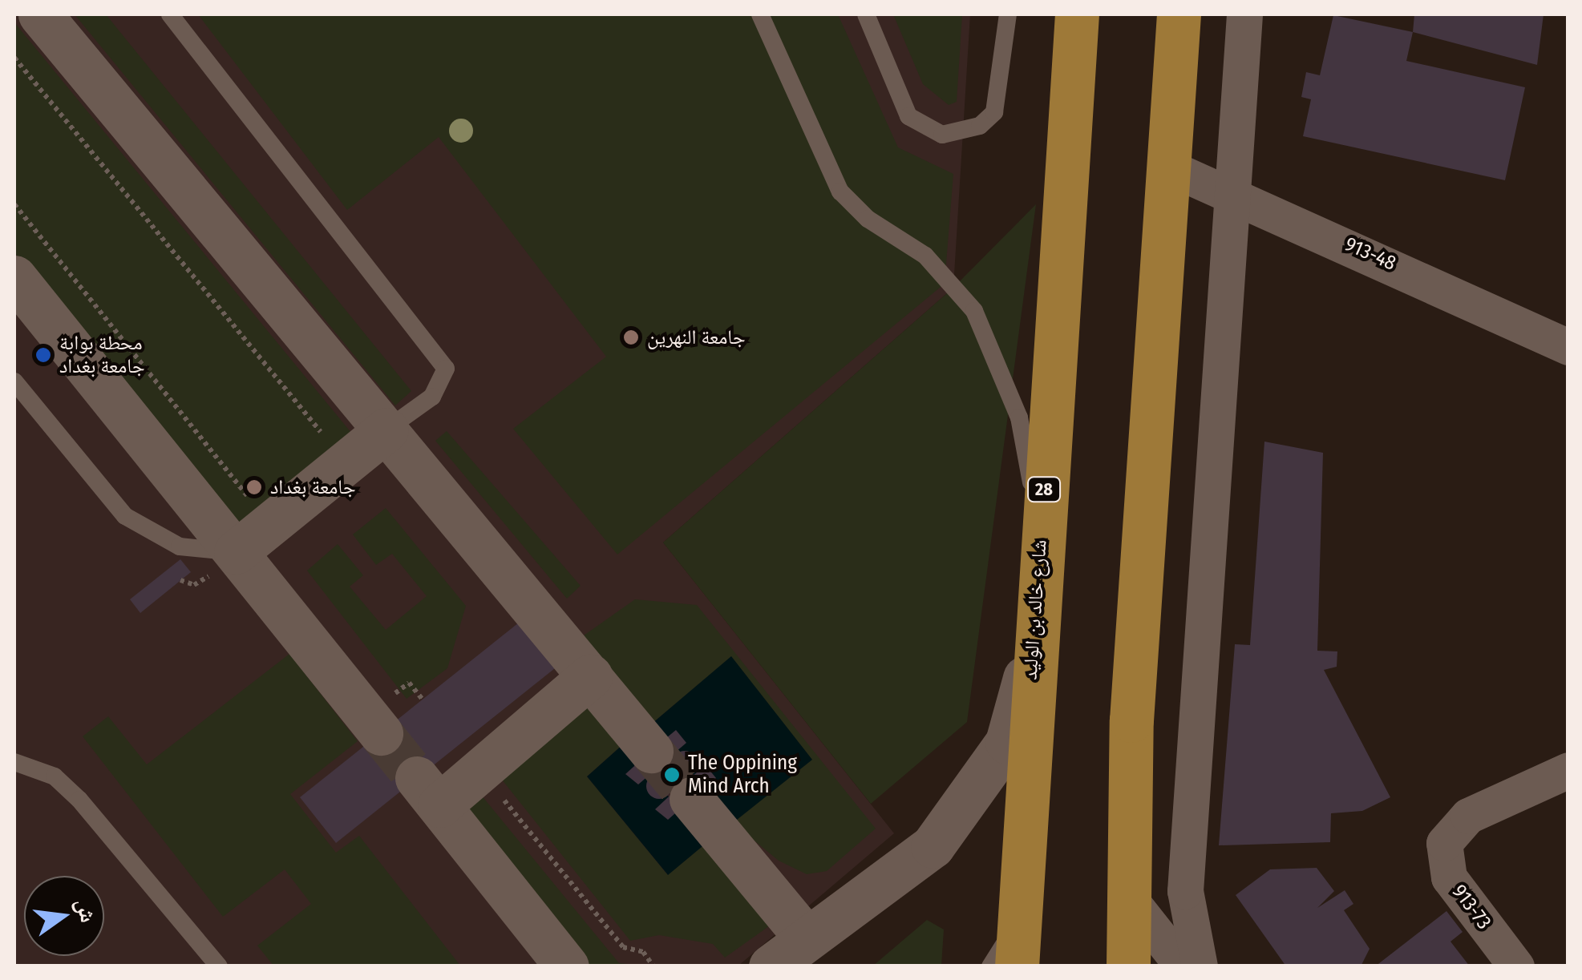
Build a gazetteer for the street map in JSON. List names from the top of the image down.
{
  "streets": {
    "main road": ["28", "شارع خالد بن الوليد"],
    "street": ["913-48", "913-73"]
  },
  "places": [
    "جامعة النهرين",
    "محطة بوابة جامعة بغداد",
    "جامعة بغداد",
    "The Oppining Mind Arch"
  ],
  "north": "right"
}
